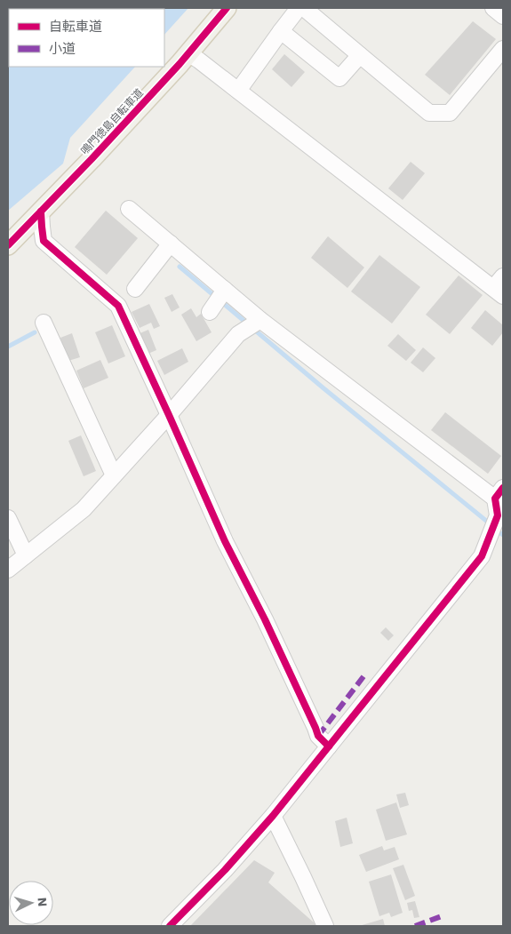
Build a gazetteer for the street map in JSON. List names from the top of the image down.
{
  "streets": {
    "main road": ["鳴門徳島自転車道"]
  },
  "legend": ["自転車道", "小道"],
  "north": "right"
}
